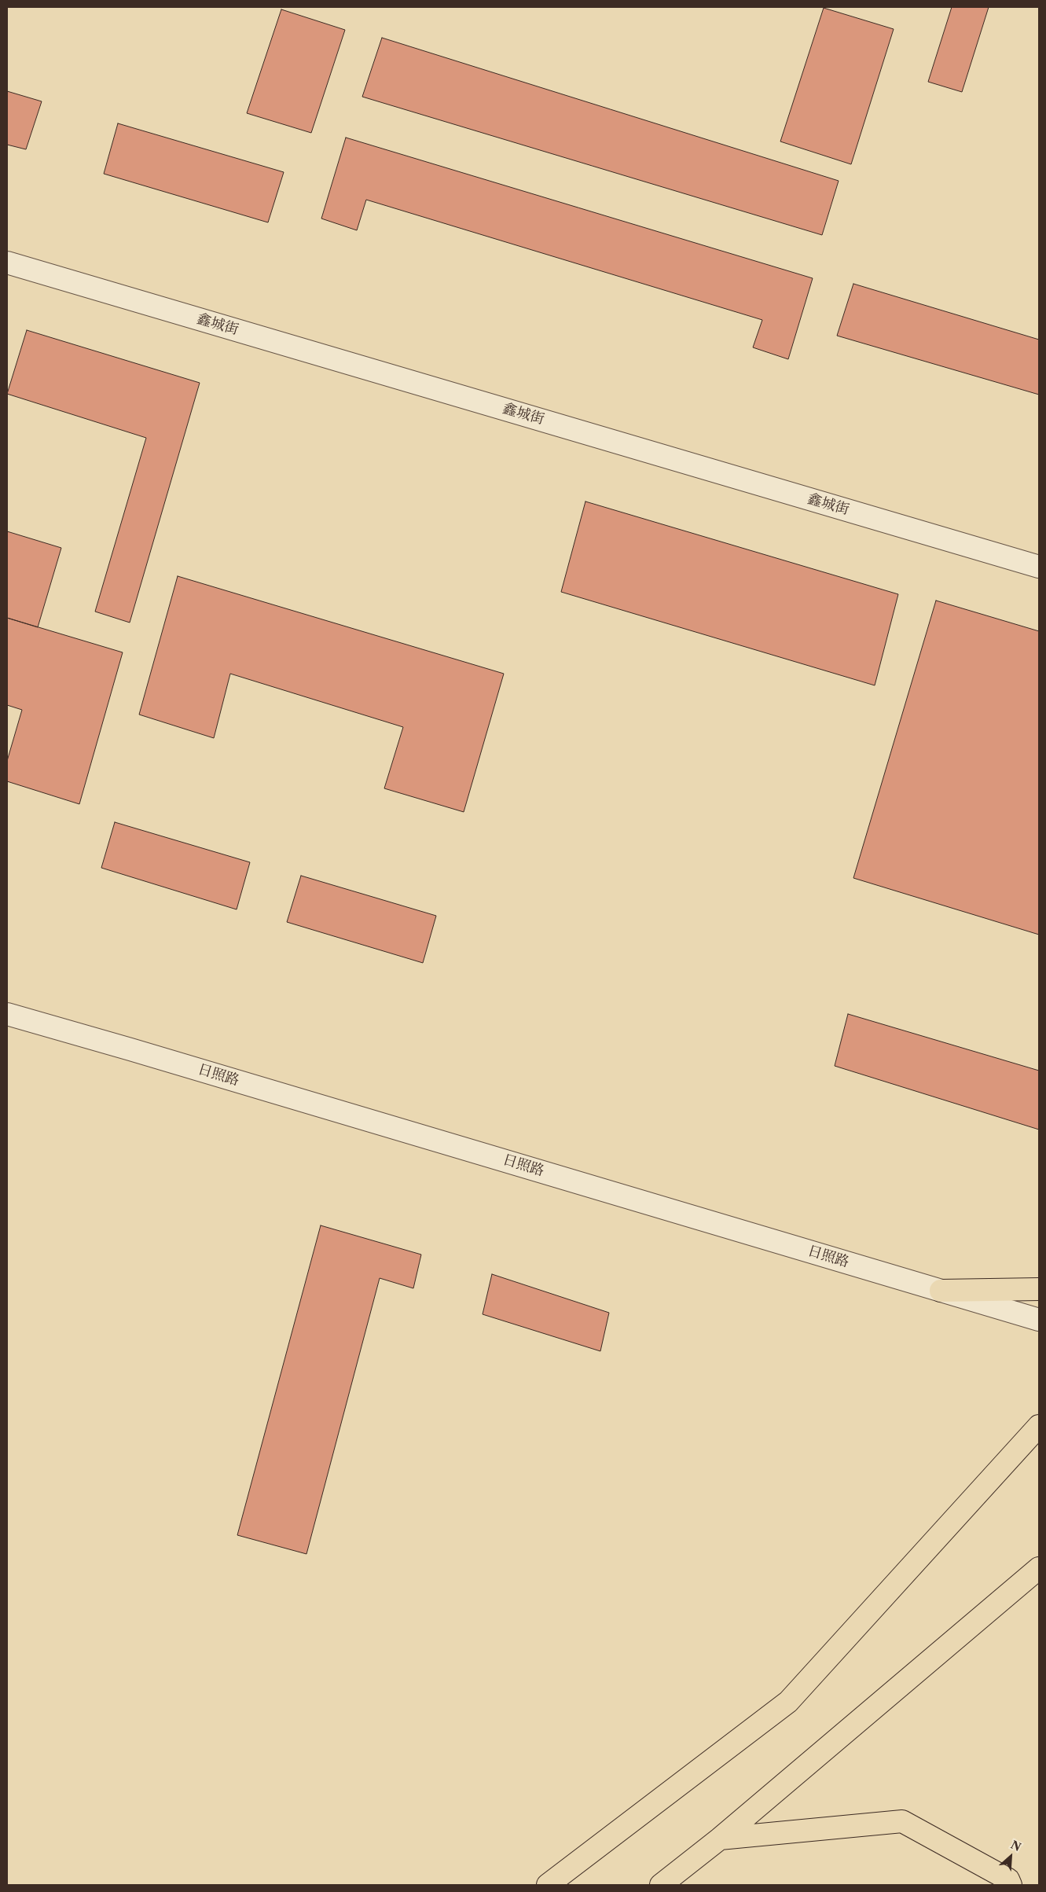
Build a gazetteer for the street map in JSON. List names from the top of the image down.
{
  "streets": {
    "street": ["鑫城街", "日照路"]
  },
  "north": "top right"
}
